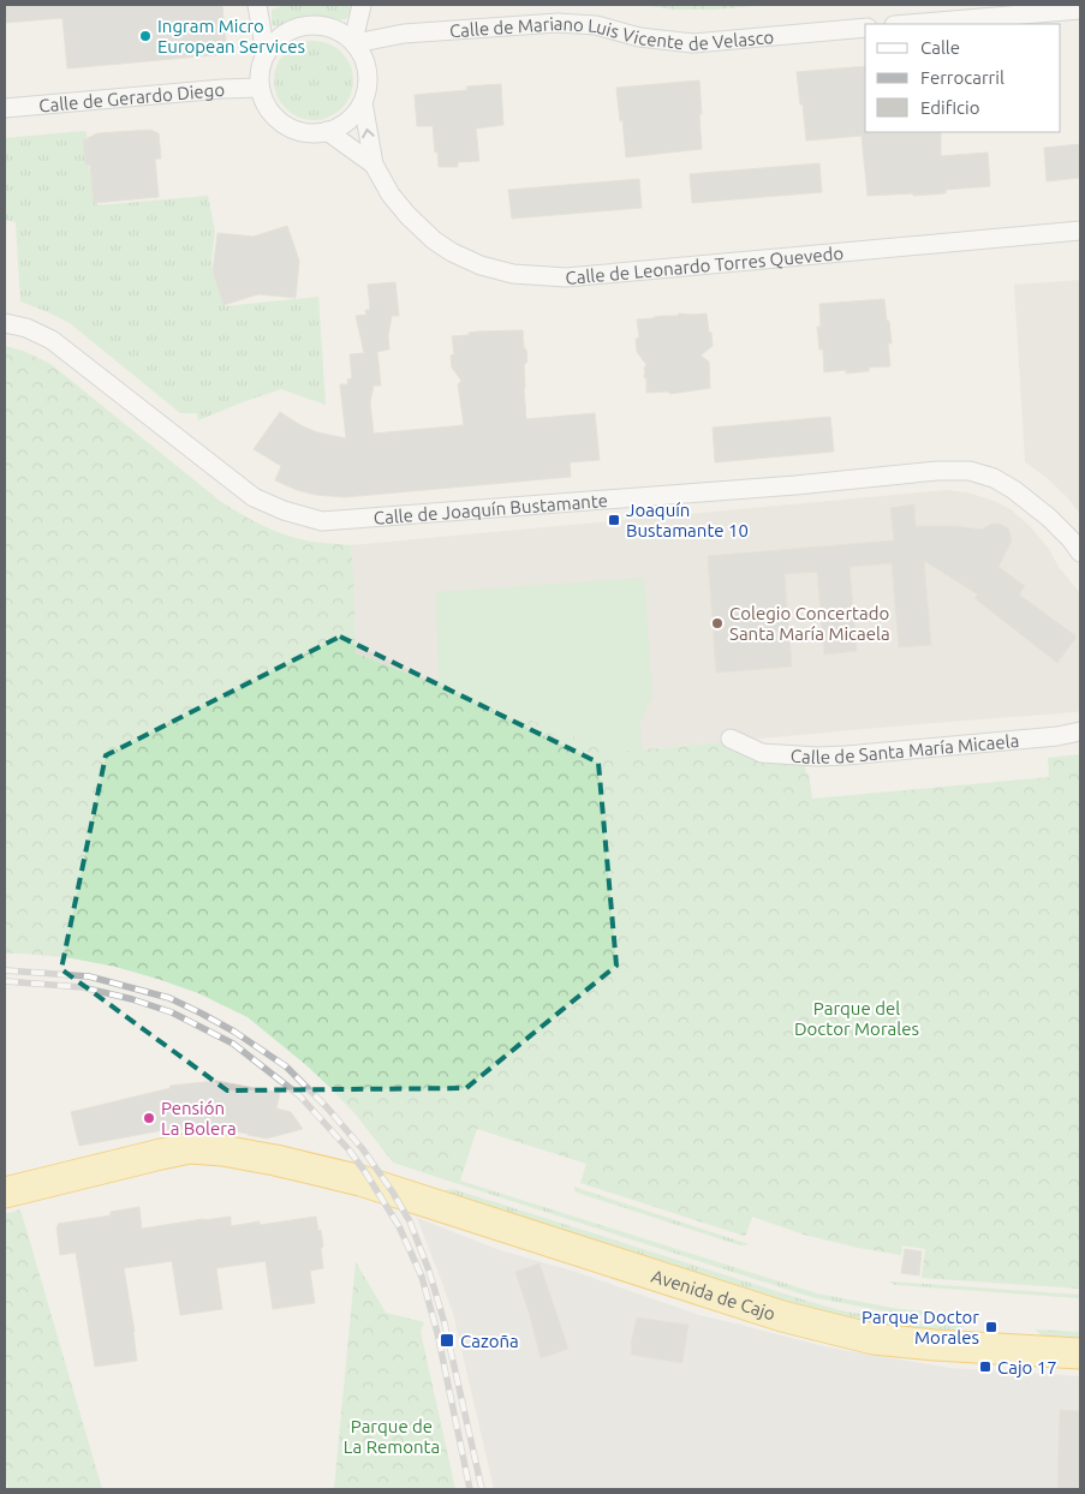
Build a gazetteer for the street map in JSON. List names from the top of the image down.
{
  "streets": {
    "highway": ["Avenida de Cajo"],
    "street": [
      "Calle de Mariano Luis Vicente de Velasco",
      "Calle de Gerardo Diego",
      "Calle de Leonardo Torres Quevedo",
      "Calle de Joaquín Bustamante",
      "Calle de Santa María Micaela"
    ]
  },
  "crossings": [
    ["Calle de Mariano Luis Vicente de Velasco", "Calle de Gerardo Diego"],
    ["Calle de Mariano Luis Vicente de Velasco", "Calle de Leonardo Torres Quevedo"],
    ["Calle de Gerardo Diego", "Calle de Leonardo Torres Quevedo"]
  ],
  "parks": ["Parque del Doctor Morales", "Parque de La Remonta"],
  "places": {
    "other": ["Ingram Micro European Services", "Colegio Concertado Santa María Micaela", "Pensión La Bolera"],
    "transit": [
      "Joaquín Bustamante 10",
      "Parque Doctor Morales",
      "Cazoña",
      "Cajo 17"
    ]
  },
  "legend": ["Calle", "Ferrocarril", "Edificio"]
}
